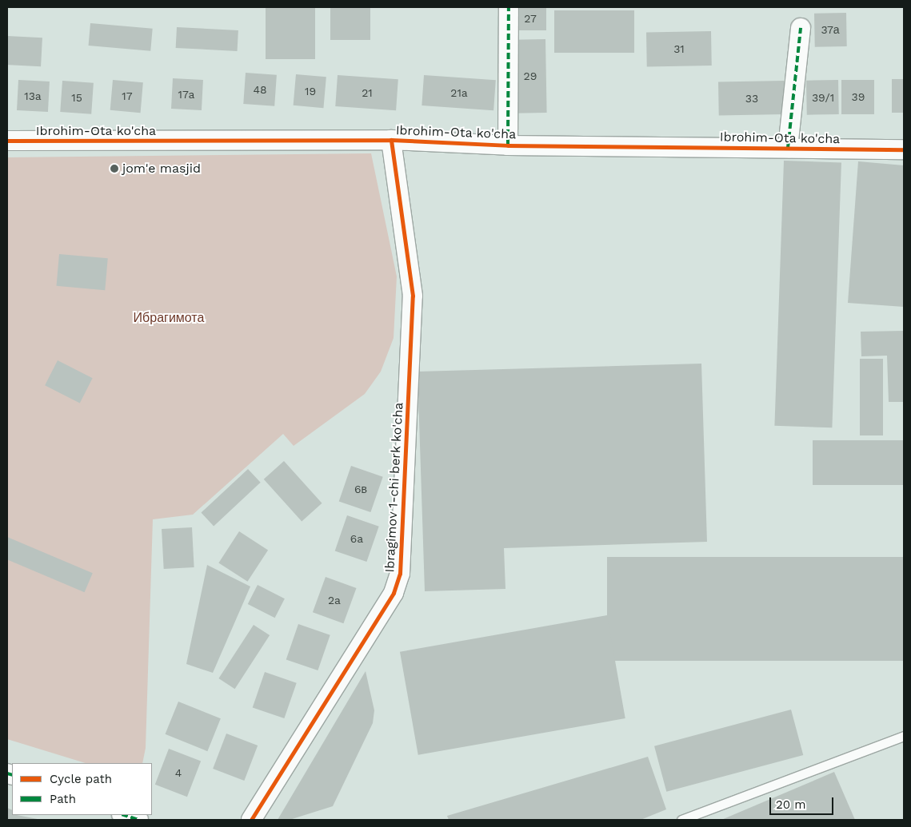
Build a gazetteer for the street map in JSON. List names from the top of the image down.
{
  "streets": {
    "street": ["Ibrohim-Ota ko'cha", "Ibragimov 1-chi berk ko'cha"]
  },
  "crossings": [
    ["Ibrohim-Ota ko'cha", "Ibragimov 1-chi berk ko'cha"]
  ],
  "parks": ["Ибрагимота"],
  "places": ["jom'e masjid"],
  "house_numbers": [
    "27",
    "37а",
    "31",
    "29",
    "48",
    "19",
    "21",
    "21a",
    "17a",
    "13a",
    "17",
    "39",
    "15",
    "39/1",
    "33",
    "6в",
    "6a",
    "2a",
    "4"
  ],
  "legend": ["Cycle path", "Path"],
  "scale_bar": "20 m"
}
